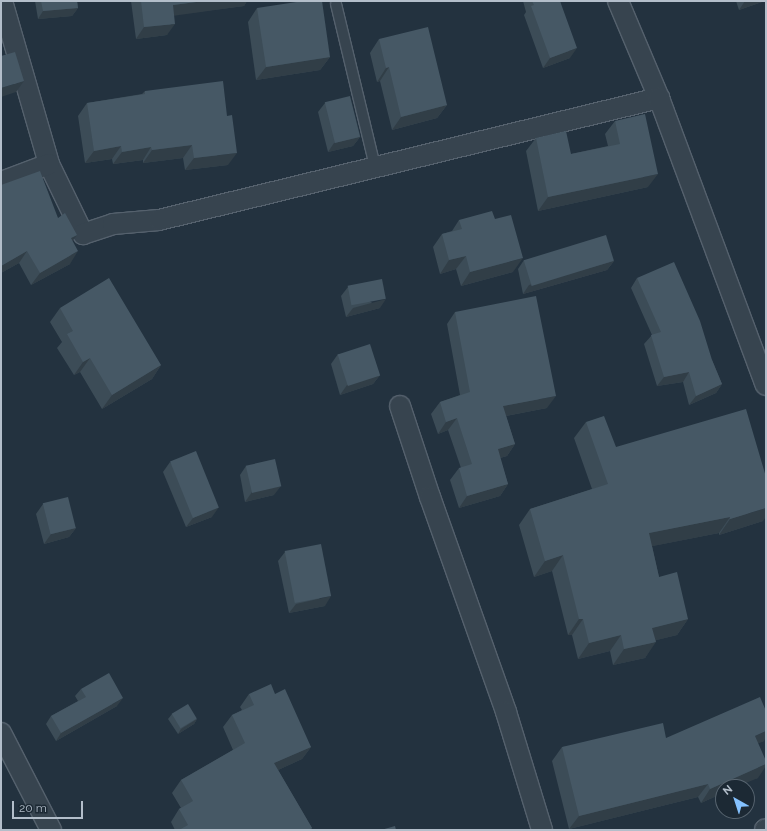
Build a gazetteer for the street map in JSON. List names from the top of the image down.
{
  "scale_bar": "20 m",
  "north": "top left"
}
